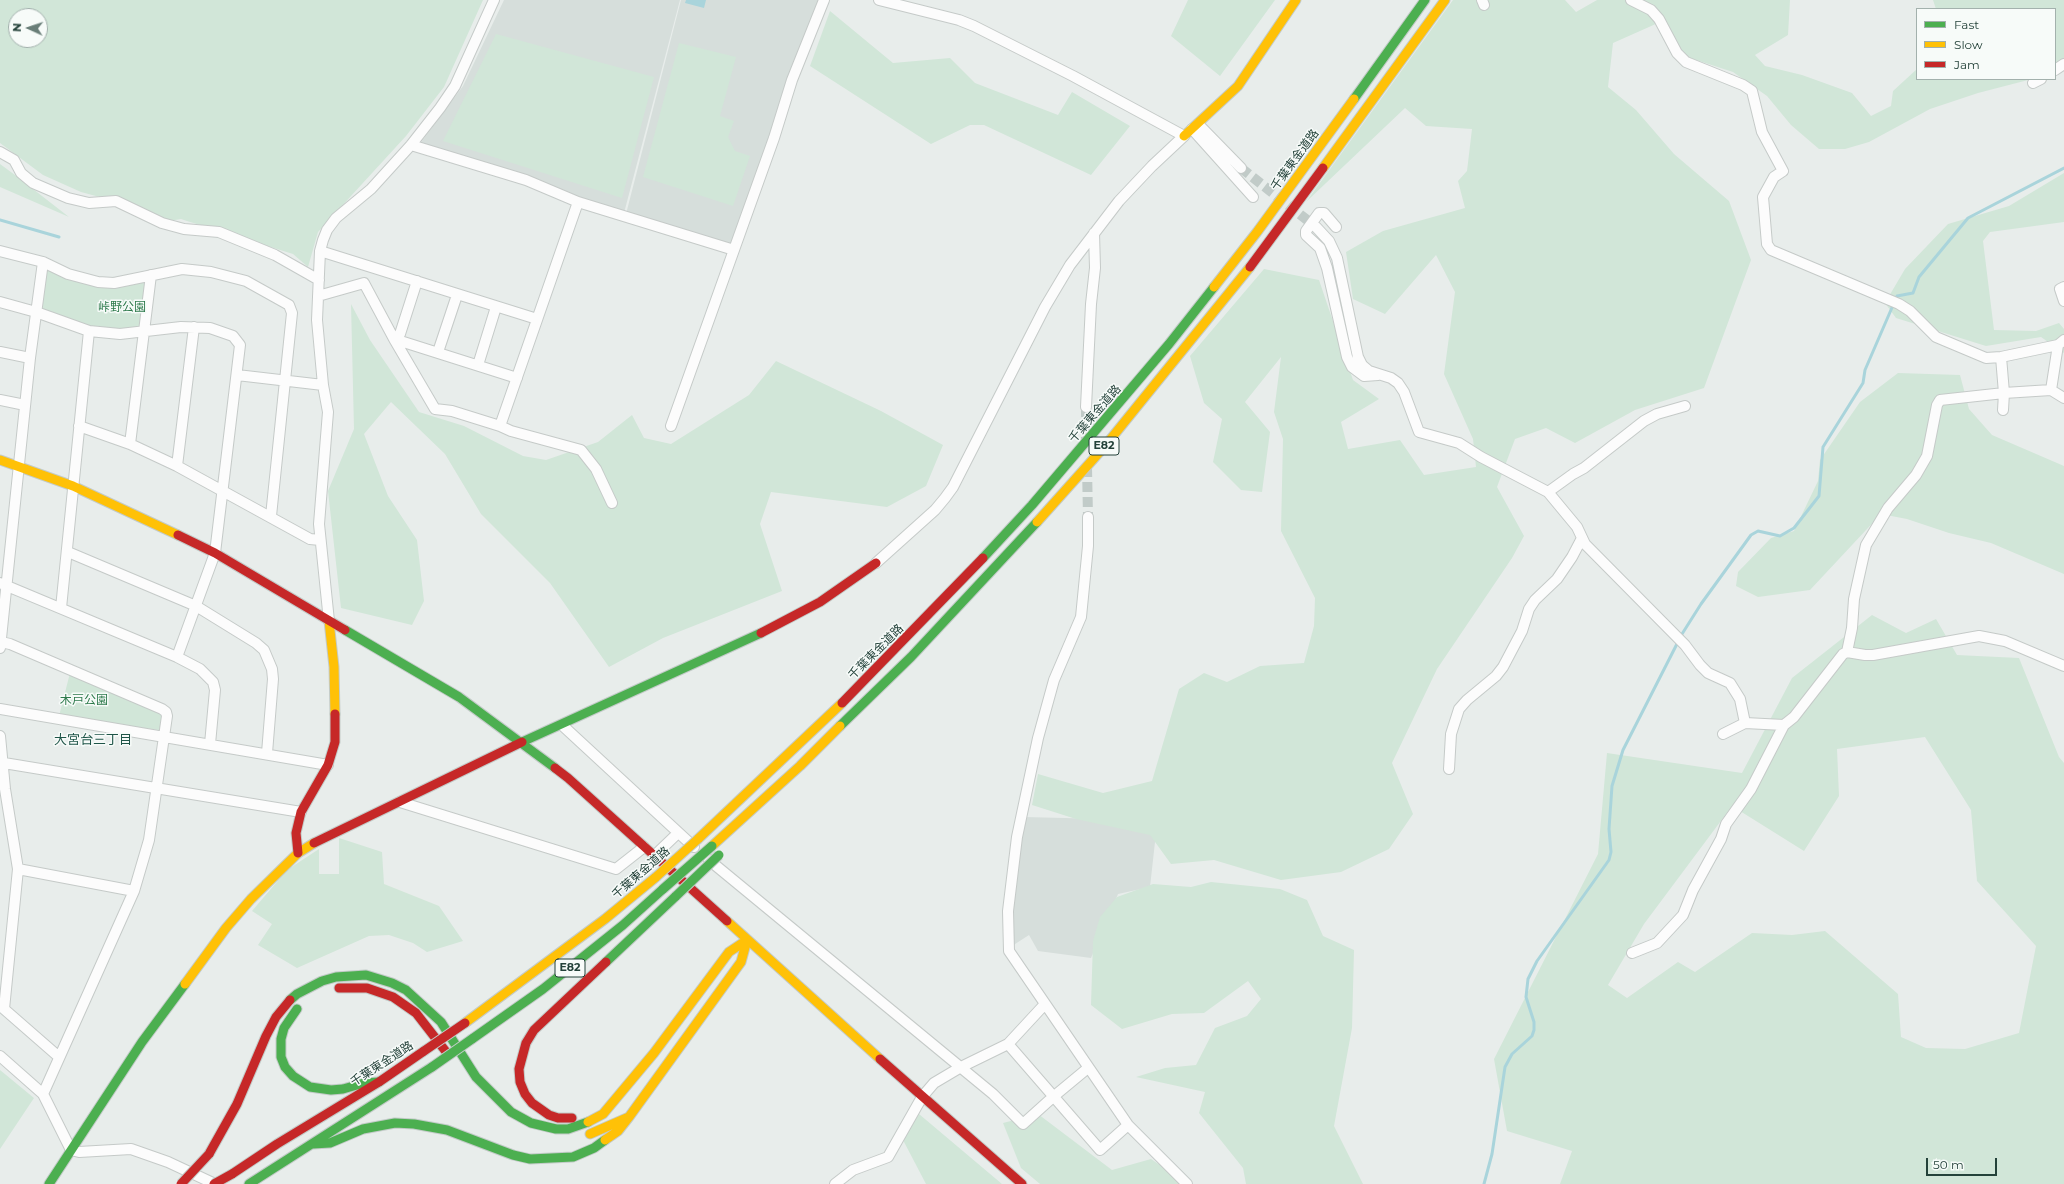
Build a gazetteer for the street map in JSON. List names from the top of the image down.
{
  "streets": {
    "main road": ["千葉東金道路", "E82"]
  },
  "districts": ["大宮台三丁目"],
  "parks": ["峠野公園", "木戸公園"],
  "legend": ["Fast", "Slow", "Jam"],
  "scale_bar": "50 m",
  "north": "left"
}
